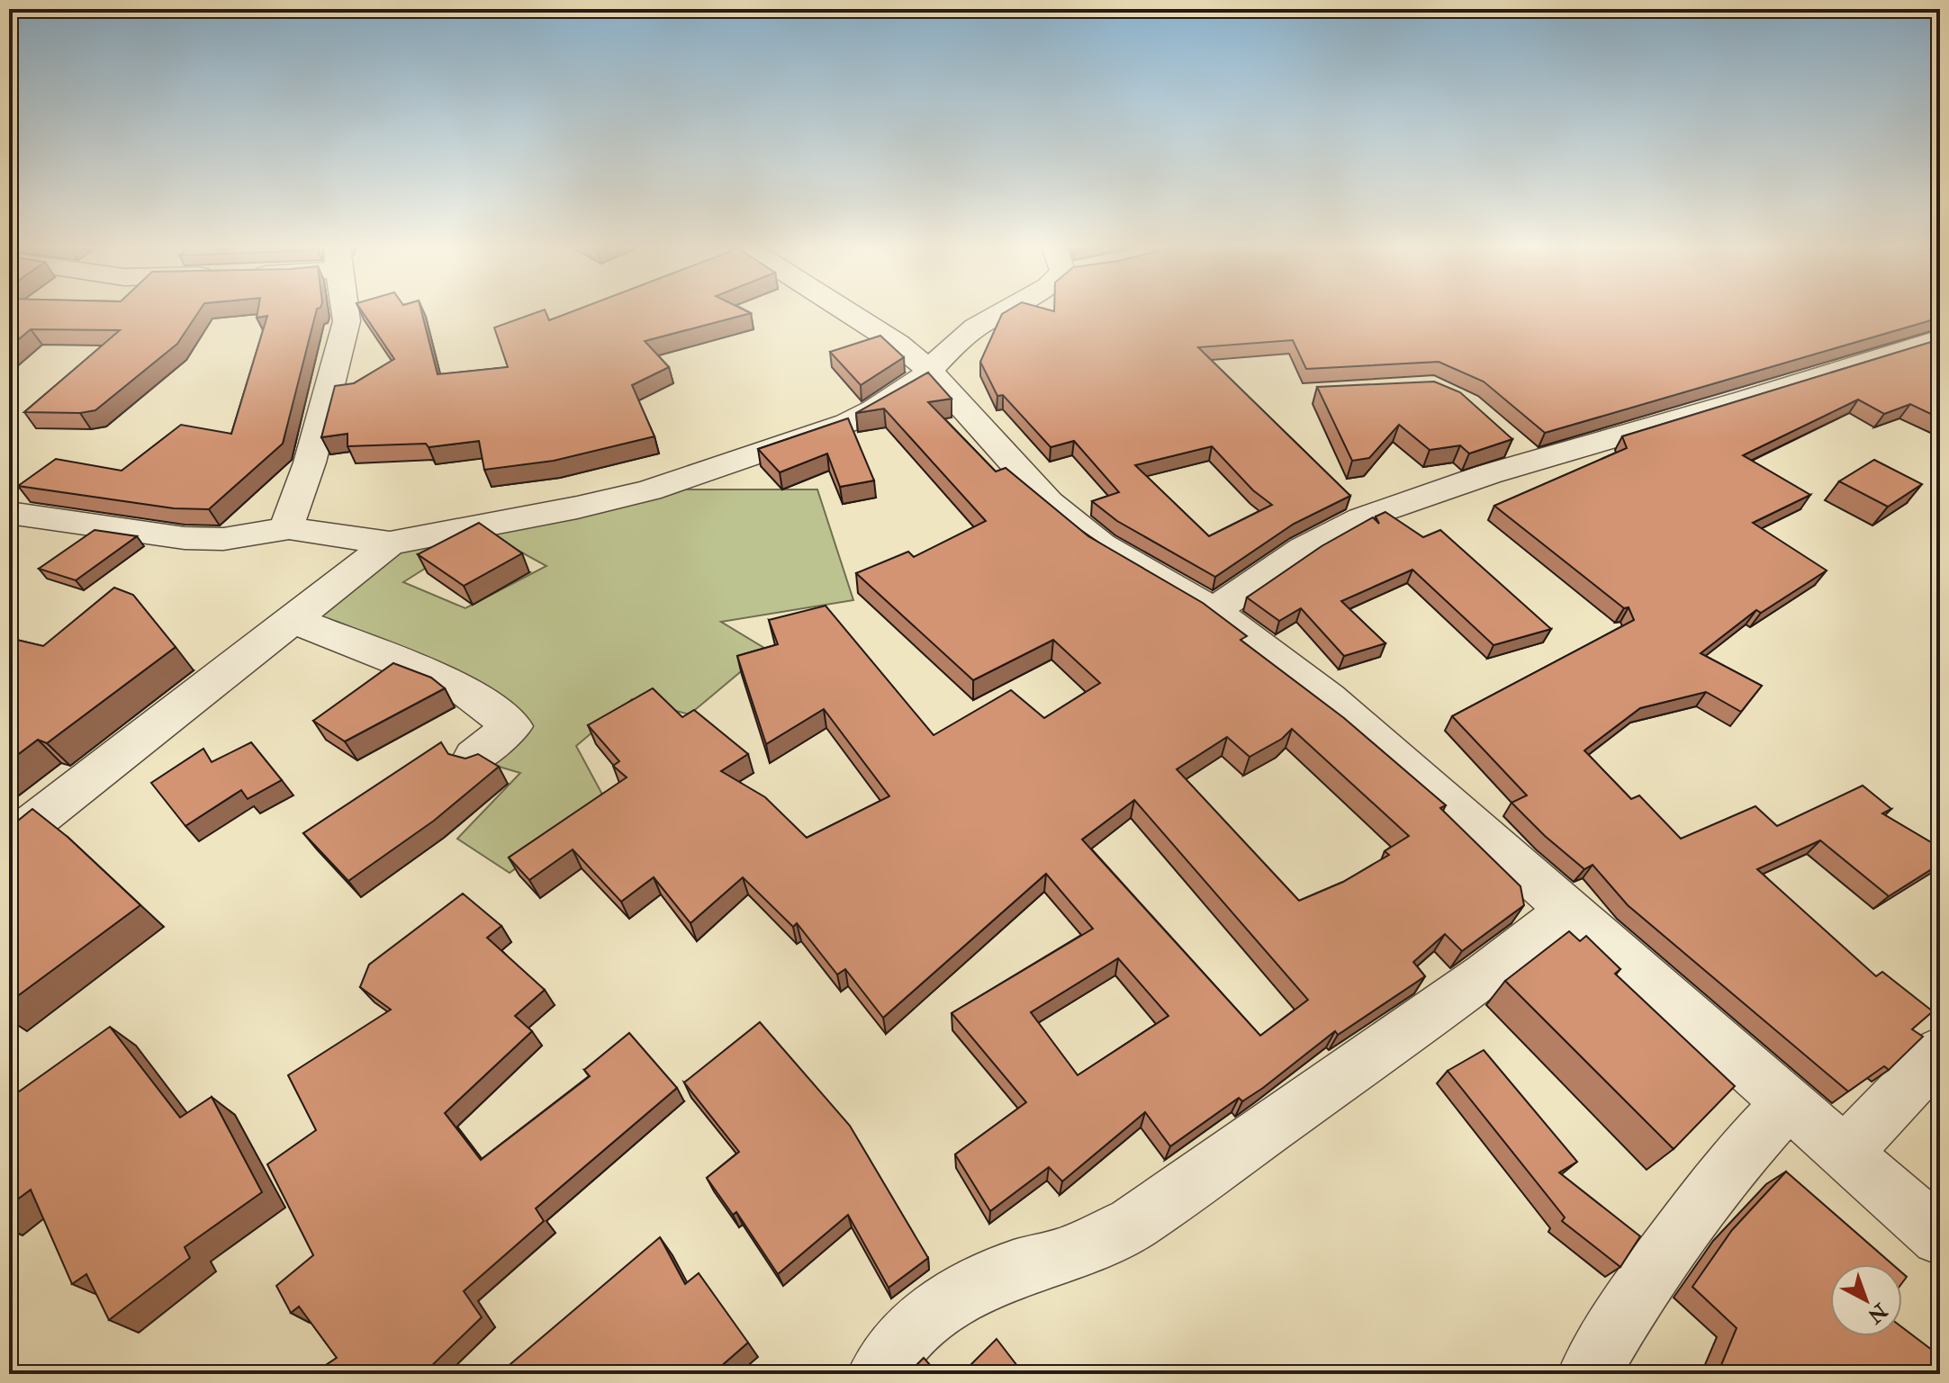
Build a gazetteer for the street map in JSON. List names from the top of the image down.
{
  "north": "bottom right"
}
